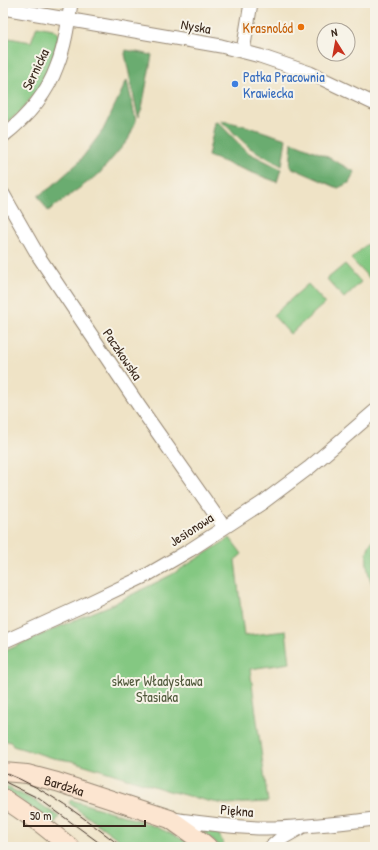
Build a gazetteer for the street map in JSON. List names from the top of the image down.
{
  "streets": {
    "street": [
      "Nyska",
      "Sernicka",
      "Paczkowska",
      "Jesionowa",
      "Bardzka",
      "Piękna"
    ]
  },
  "crossings": [
    ["Nyska", "Sernicka"],
    ["Paczkowska", "Jesionowa"],
    ["Bardzka", "Piękna"]
  ],
  "parks": ["skwer Władysława Stasiaka"],
  "places": ["Krasnolód", "Patka Pracownia Krawiecka"],
  "scale_bar": "50 m",
  "north": "top"
}
